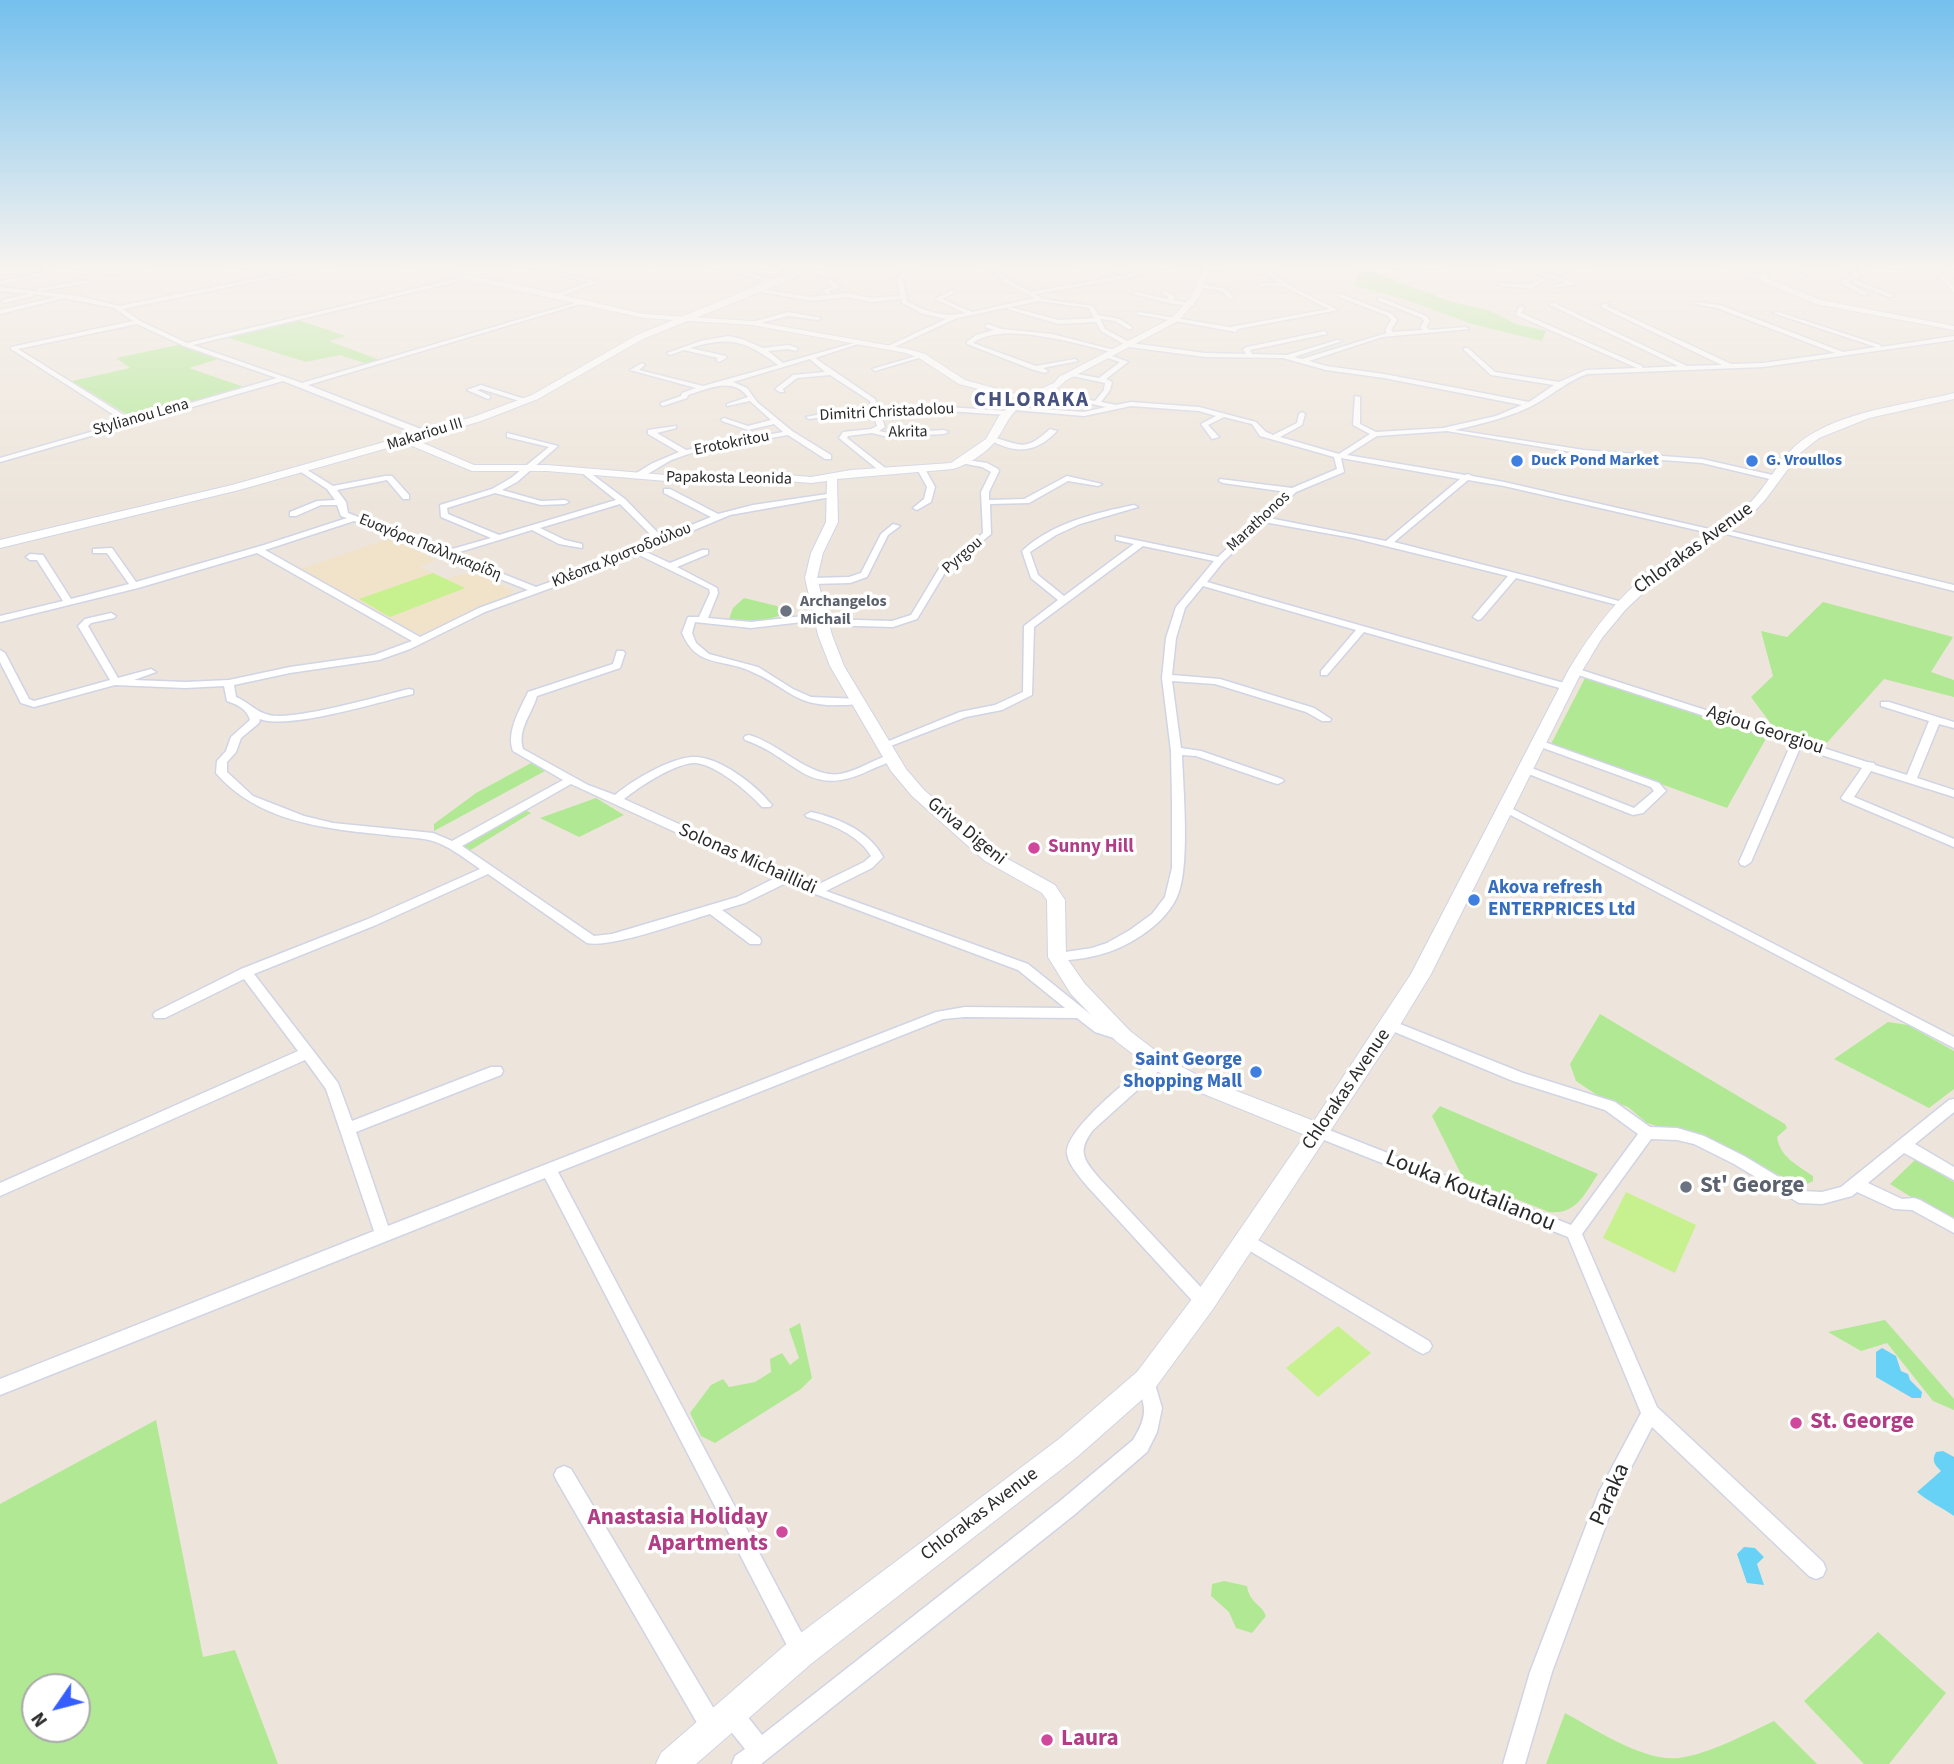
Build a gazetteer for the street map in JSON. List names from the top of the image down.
{
  "streets": {
    "main road": [
      "Makariou III",
      "Papakosta Leonida",
      "Chlorakas Avenue",
      "Griva Digeni"
    ],
    "street": [
      "Dimitri Christadolou",
      "Stylianou Lena",
      "Akrita",
      "Erotokritou",
      "Marathonos",
      "Ευαγόρα Παλληκαρίδη",
      "Κλέοπα Χριστοδούλου",
      "Pyrgou",
      "Agiou Georgiou",
      "Solonas Michaillidi",
      "Louka Koutalianou",
      "Paraka"
    ]
  },
  "crossings": [
    ["Dimitri Christadolou", "Papakosta Leonida"],
    ["Makariou III", "Papakosta Leonida"],
    ["Makariou III", "Ευαγόρα Παλληκαρίδη"],
    ["Erotokritou", "Papakosta Leonida"],
    ["Papakosta Leonida", "Pyrgou"],
    ["Papakosta Leonida", "Griva Digeni"],
    ["Marathonos", "Griva Digeni"],
    ["Ευαγόρα Παλληκαρίδη", "Κλέοπα Χριστοδούλου"],
    ["Chlorakas Avenue", "Agiou Georgiou"],
    ["Chlorakas Avenue", "Griva Digeni"],
    ["Chlorakas Avenue", "Louka Koutalianou"],
    ["Κλέοπα Χριστοδούλου", "Griva Digeni"],
    ["Pyrgou", "Griva Digeni"],
    ["Griva Digeni", "Solonas Michaillidi"],
    ["Griva Digeni", "Louka Koutalianou"]
  ],
  "districts": ["CHLORAKA"],
  "places": [
    "Duck Pond Market",
    "G. Vroullos",
    "Archangelos Michail",
    "Sunny Hill",
    "Akova refresh ENTERPRICES Ltd",
    "Saint George Shopping Mall",
    "St' George",
    "St. George",
    "Anastasia Holiday Apartments",
    "Laura"
  ],
  "north": "bottom left"
}
